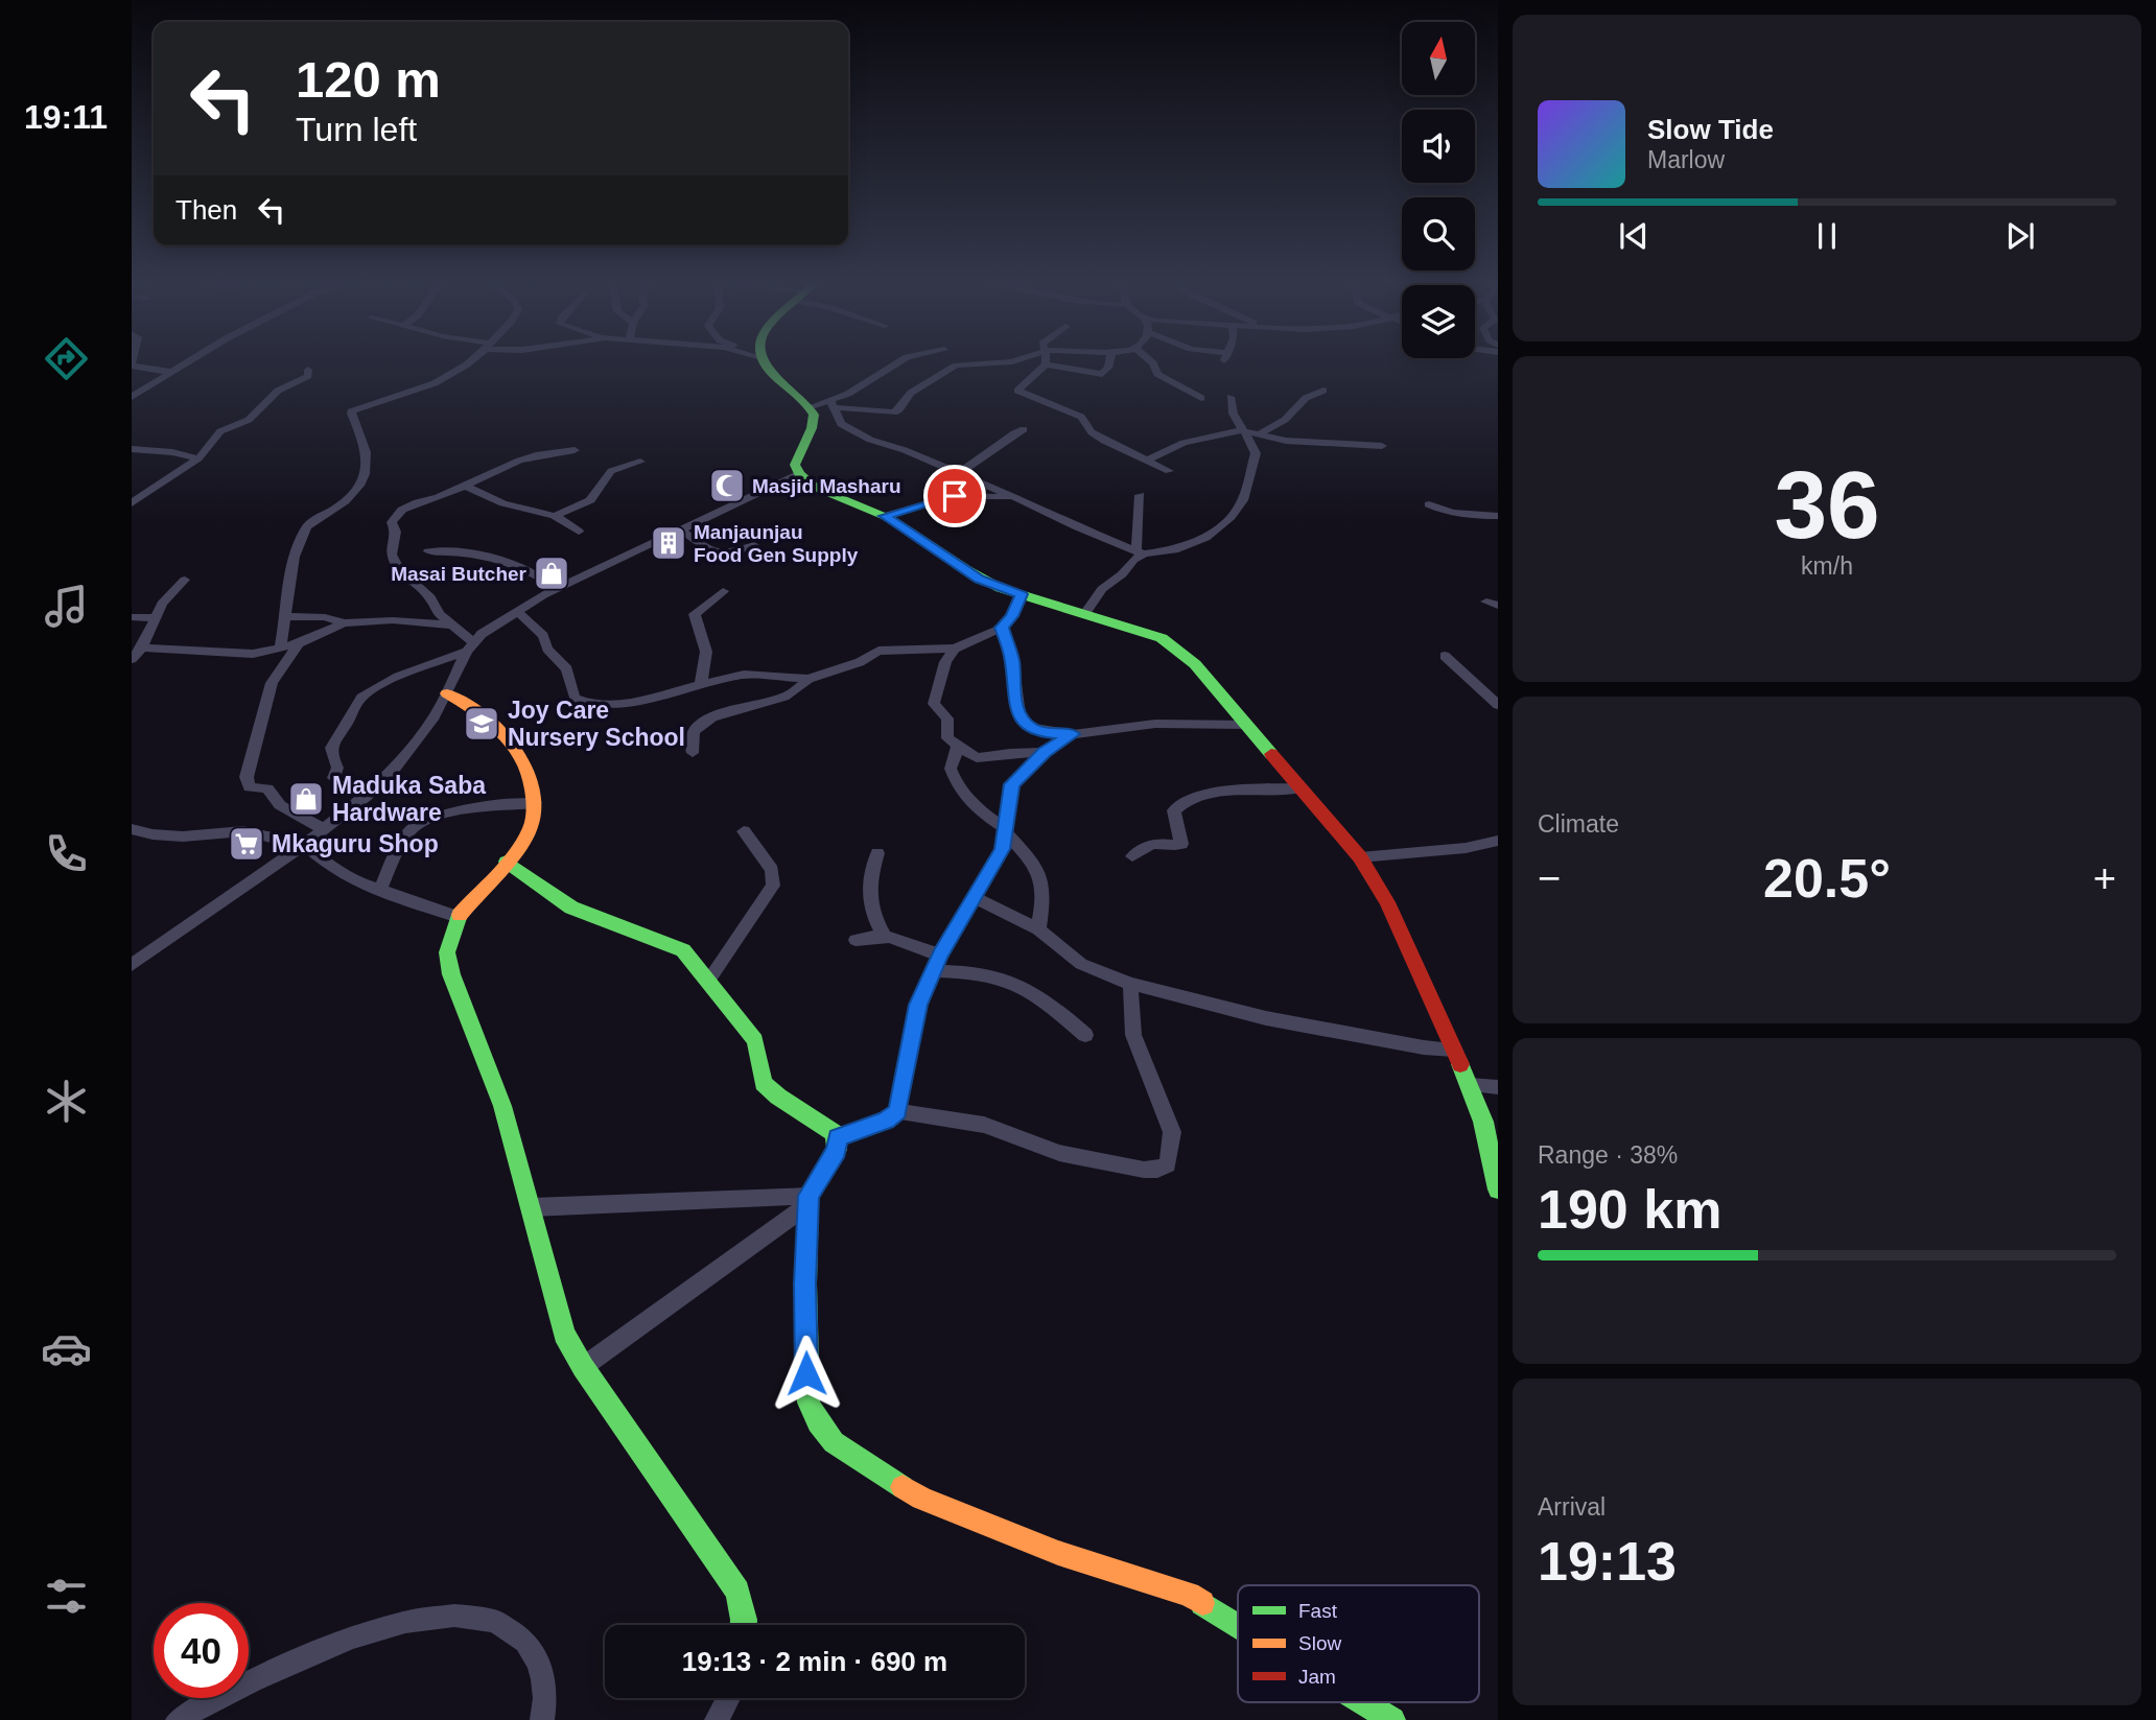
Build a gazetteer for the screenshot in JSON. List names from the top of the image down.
{
  "places": {
    "mosque": ["Masjid Masharu"],
    "building": ["Manjaunjau Food Gen Supply"],
    "shop": ["Masai Butcher", "Maduka Saba Hardware"],
    "school or university": ["Joy Care Nursery School"],
    "supermarket": ["Mkaguru Shop"]
  },
  "legend": ["Fast", "Slow", "Jam"],
  "north": "top",
  "page": {
    "tabs": "19:11",
    "turn": ["120 m", "Turn left"],
    "song": ["Slow Tide", "Marlow"],
    "then": "Then",
    "tile": [
      ["36", "km/h"],
      "Climate",
      ["Range · 38%", "190 km"],
      ["Arrival", "19:13"]
    ],
    "heat": ["−", "20.5°", "+"],
    "limit": "40",
    "trip": "19:13 · 2 min · 690 m"
  }
}
